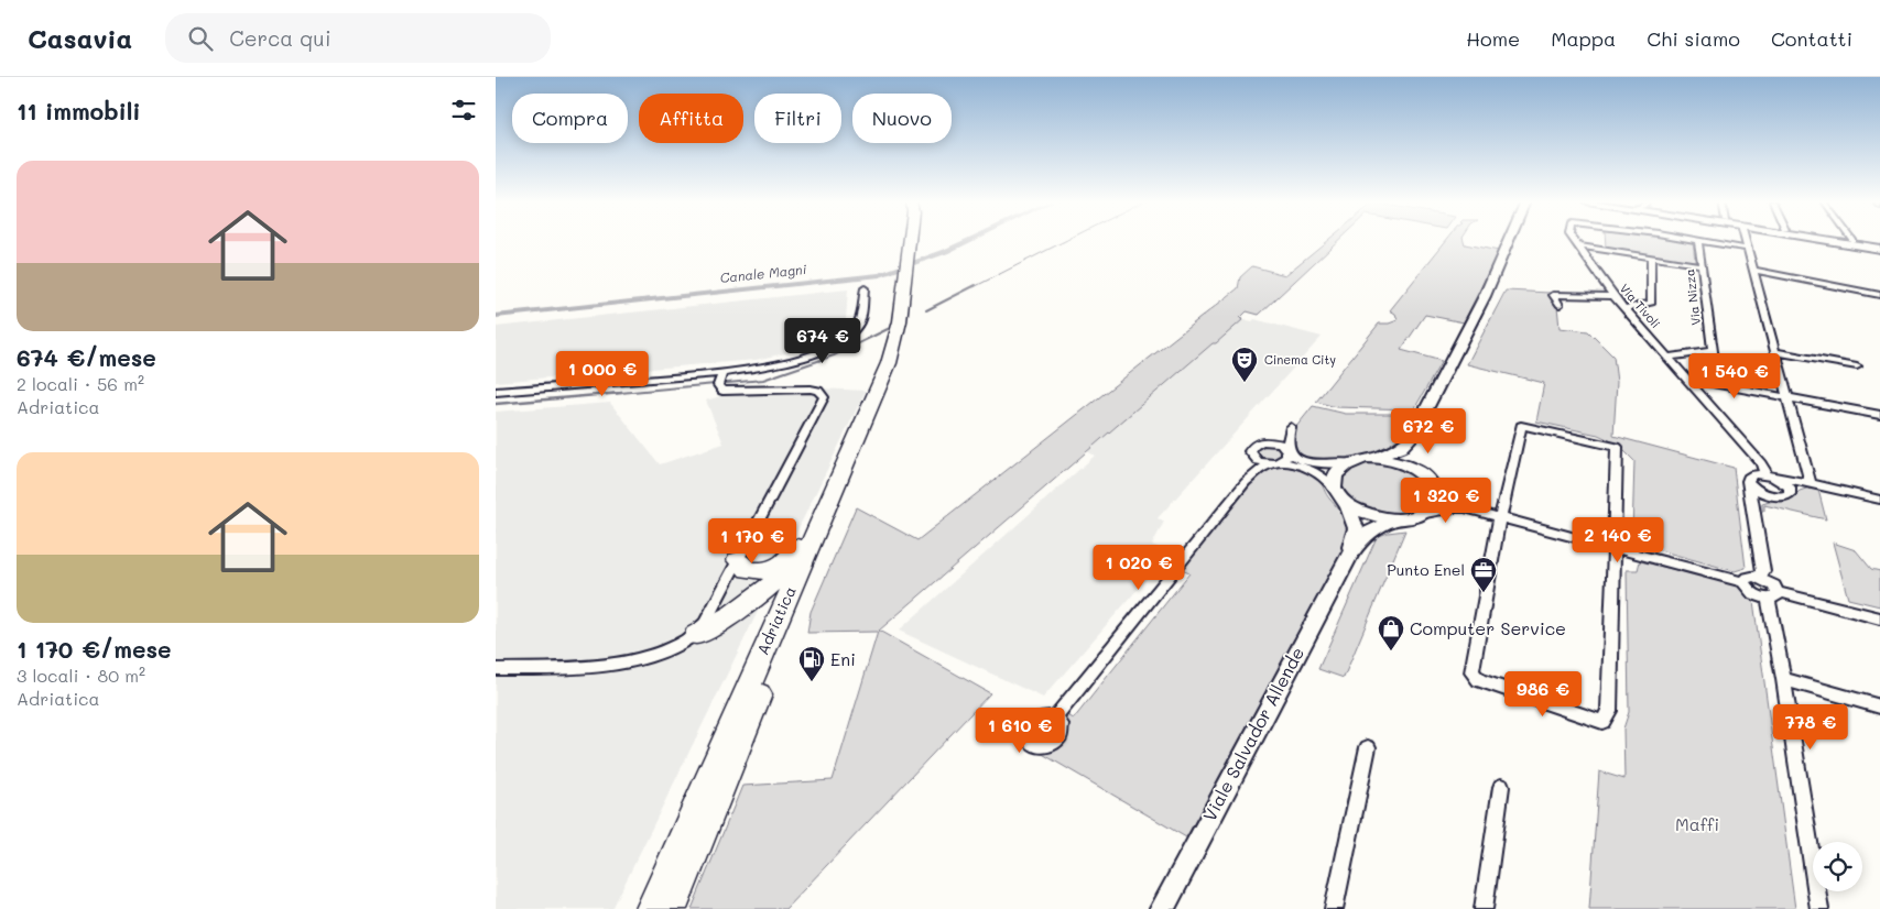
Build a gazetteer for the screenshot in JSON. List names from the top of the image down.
{
  "streets": {
    "highway": ["Adriatica"],
    "main road": ["Viale Salvador Allende"],
    "street": ["Via Nizza", "Via Tivoli"]
  },
  "water": ["Canale Magni"],
  "parks": ["Maffi"],
  "places": {
    "theatre": ["Cinema City"],
    "office": ["Punto Enel"],
    "shop": ["Computer Service"],
    "fuel station": ["Eni"]
  },
  "page": {
    "header": "Casavia",
    "search": "Cerca qui",
    "nav": [
      "Home",
      "Mappa",
      "Chi siamo",
      "Contatti"
    ],
    "heading": "11 immobili",
    "chip": [
      "Compra",
      "Affitta",
      "Filtri",
      "Nuovo"
    ],
    "list": [
      {
        "name": "674 €/mese",
        "note": "2 locali · 56 m² · Adriatica"
      },
      {
        "name": "1 170 €/mese",
        "note": "3 locali · 80 m² · Adriatica"
      }
    ],
    "price": [
      "674 €",
      "1 000 €",
      "1 540 €",
      "672 €",
      "1 320 €",
      "2 140 €",
      "1 170 €",
      "1 020 €",
      "986 €",
      "778 €",
      "1 610 €"
    ]
  }
}
